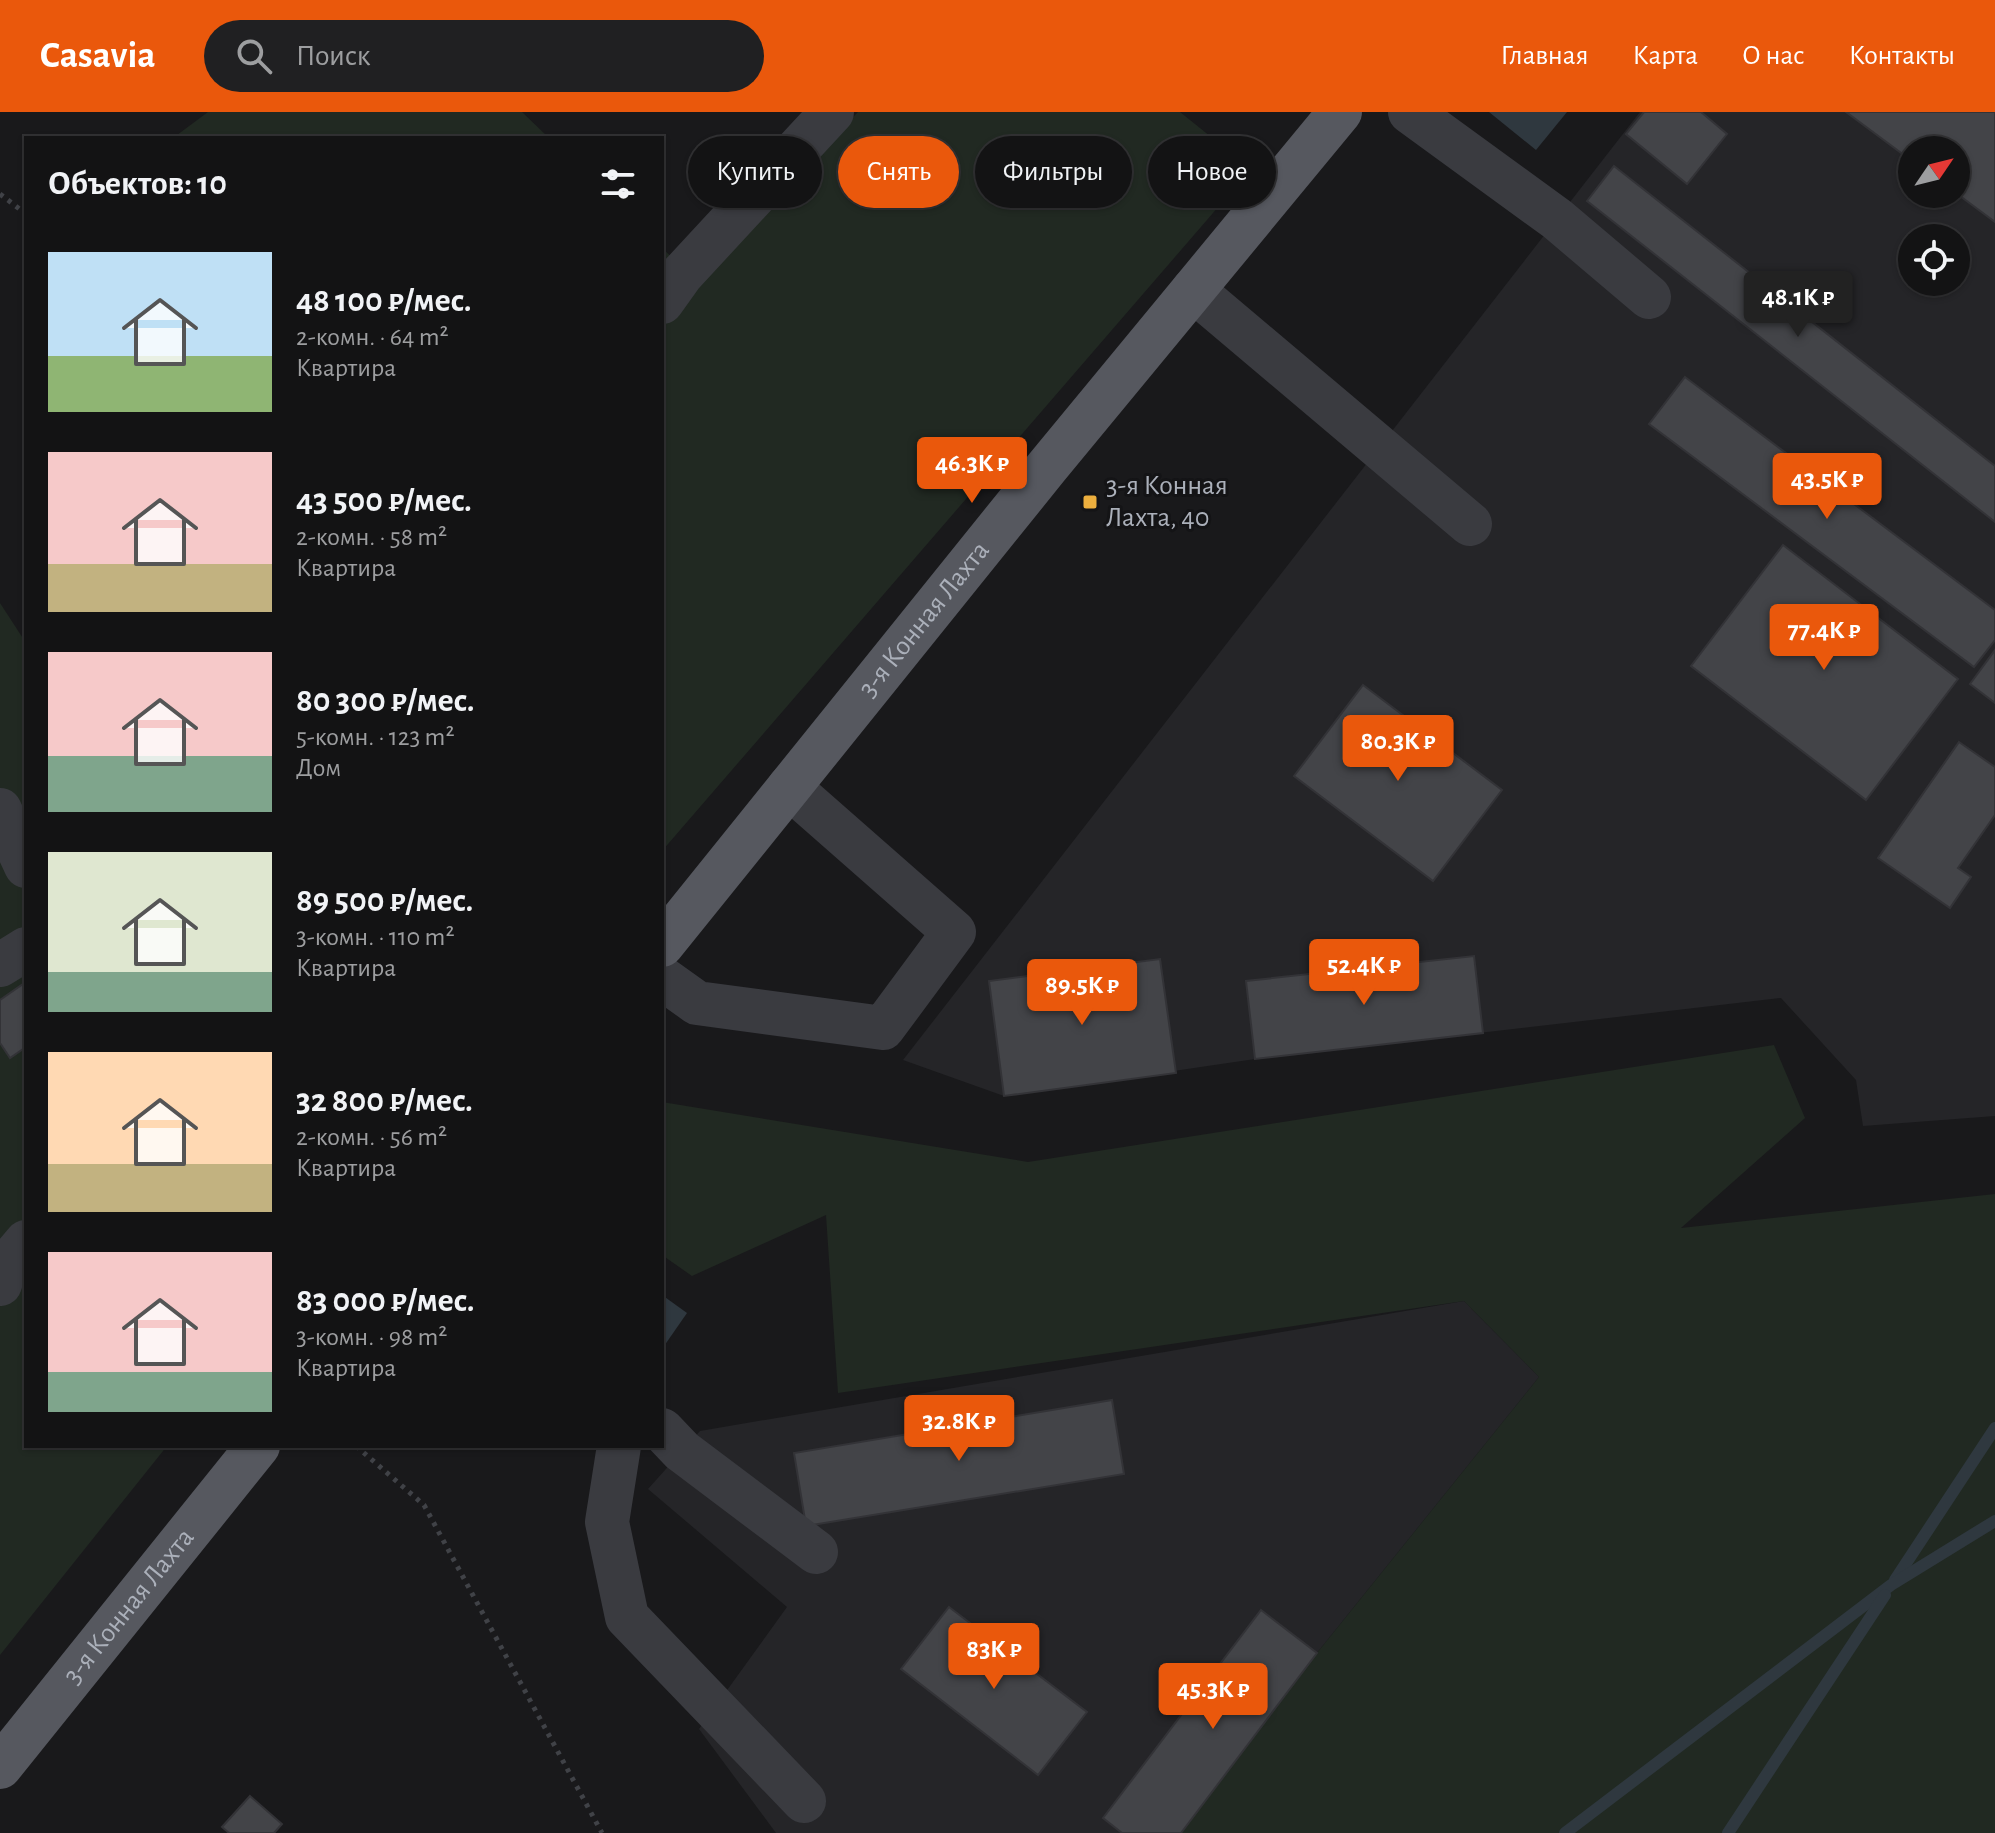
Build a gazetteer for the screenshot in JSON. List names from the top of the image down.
{
  "streets": {
    "main road": ["3-я Конная Лахта"]
  },
  "places": {
    "transit": ["3-я Конная Лахта, 40"]
  },
  "north": "top right",
  "page": {
    "header": "Casavia",
    "search": "Поиск",
    "nav": [
      "Главная",
      "Карта",
      "О нас",
      "Контакты"
    ],
    "chip": [
      "Купить",
      "Снять",
      "Фильтры",
      "Новое"
    ],
    "heading": "Объектов: 10",
    "list": [
      {
        "name": "48 100 ₽/мес.",
        "note": "2-комн. · 64 m² · Квартира"
      },
      {
        "name": "43 500 ₽/мес.",
        "note": "2-комн. · 58 m² · Квартира"
      },
      {
        "name": "80 300 ₽/мес.",
        "note": "5-комн. · 123 m² · Дом"
      },
      {
        "name": "89 500 ₽/мес.",
        "note": "3-комн. · 110 m² · Квартира"
      },
      {
        "name": "32 800 ₽/мес.",
        "note": "2-комн. · 56 m² · Квартира"
      },
      {
        "name": "83 000 ₽/мес.",
        "note": "3-комн. · 98 m² · Квартира"
      }
    ],
    "price": [
      "48.1K ₽",
      "46.3K ₽",
      "43.5K ₽",
      "77.4K ₽",
      "80.3K ₽",
      "52.4K ₽",
      "89.5K ₽",
      "32.8K ₽",
      "83K ₽",
      "45.3K ₽"
    ]
  }
}
